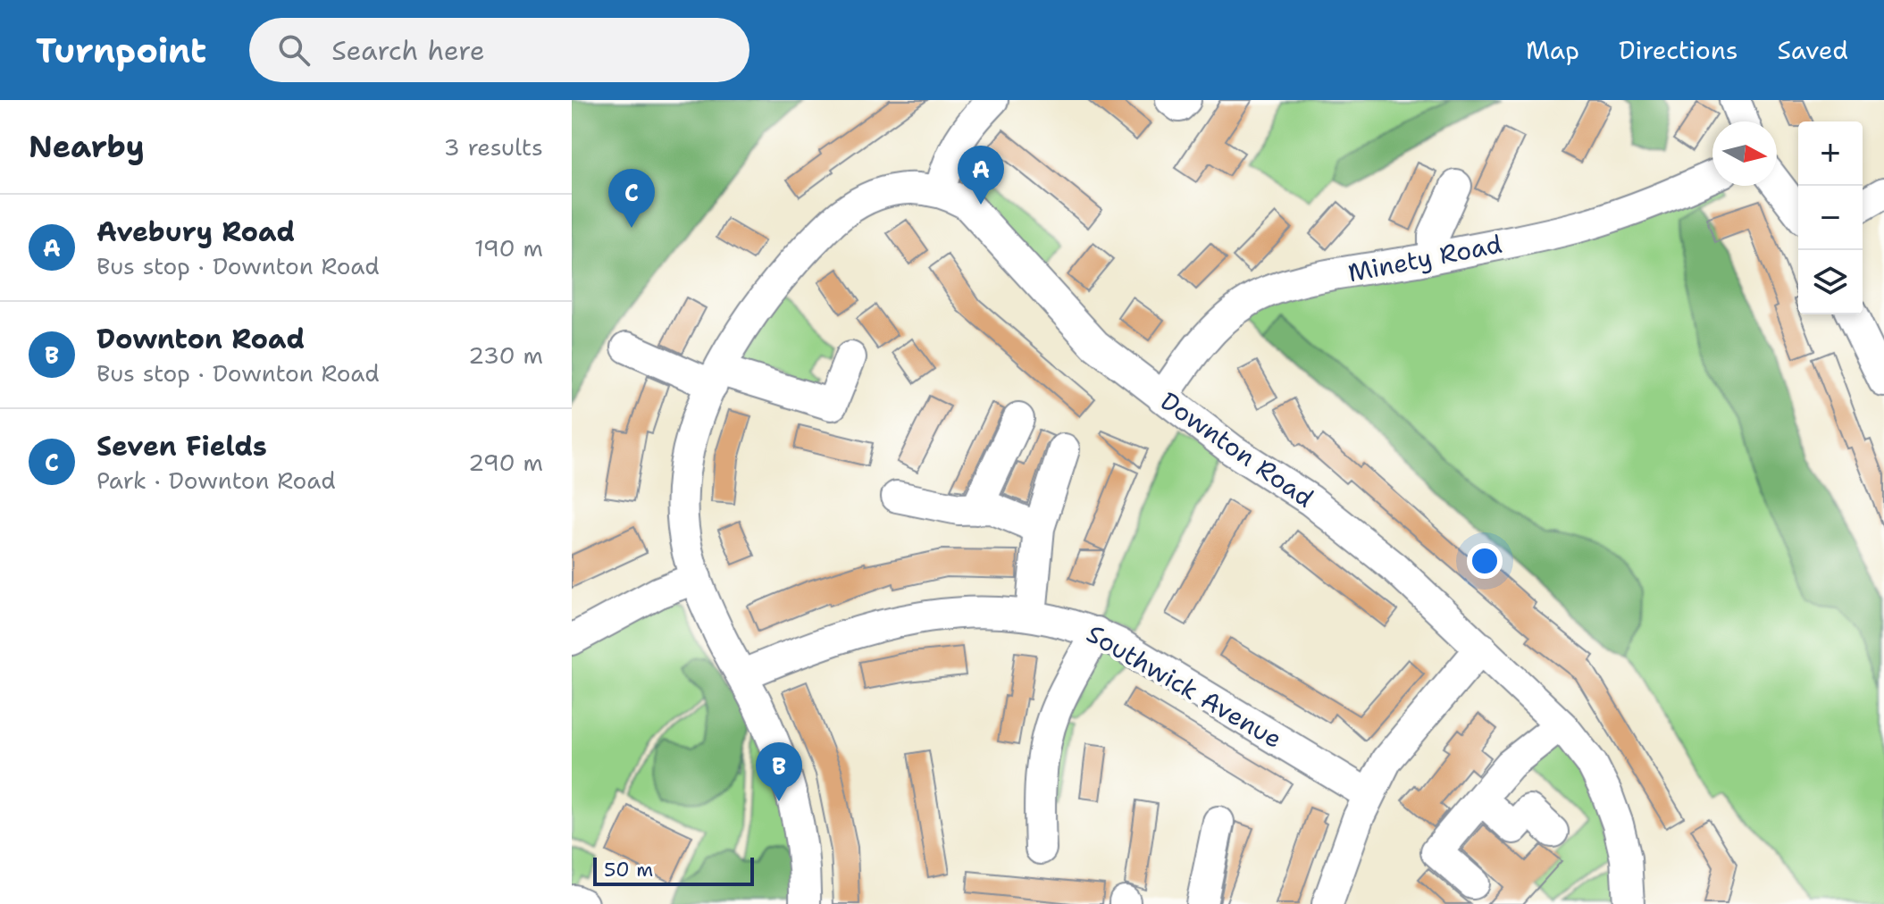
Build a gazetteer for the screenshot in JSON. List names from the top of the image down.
{
  "streets": {
    "street": ["Minety Road", "Downton Road", "Southwick Avenue"]
  },
  "crossings": [
    ["Minety Road", "Downton Road"],
    ["Downton Road", "Southwick Avenue"]
  ],
  "scale_bar": "50 m",
  "north": "right",
  "page": {
    "header": "Turnpoint",
    "search": "Search here",
    "nav": ["Map", "Directions", "Saved"],
    "heading": ["Nearby", "3 results"],
    "map_buttons": ["+", "−"],
    "pins": ["A", "C", "B"],
    "list": [
      {
        "mark": "A",
        "name": "Avebury Road",
        "note": "Bus stop · Downton Road",
        "value": "190 m"
      },
      {
        "mark": "B",
        "name": "Downton Road",
        "note": "Bus stop · Downton Road",
        "value": "230 m"
      },
      {
        "mark": "C",
        "name": "Seven Fields",
        "note": "Park · Downton Road",
        "value": "290 m"
      }
    ],
    "scale": "50 m"
  }
}
